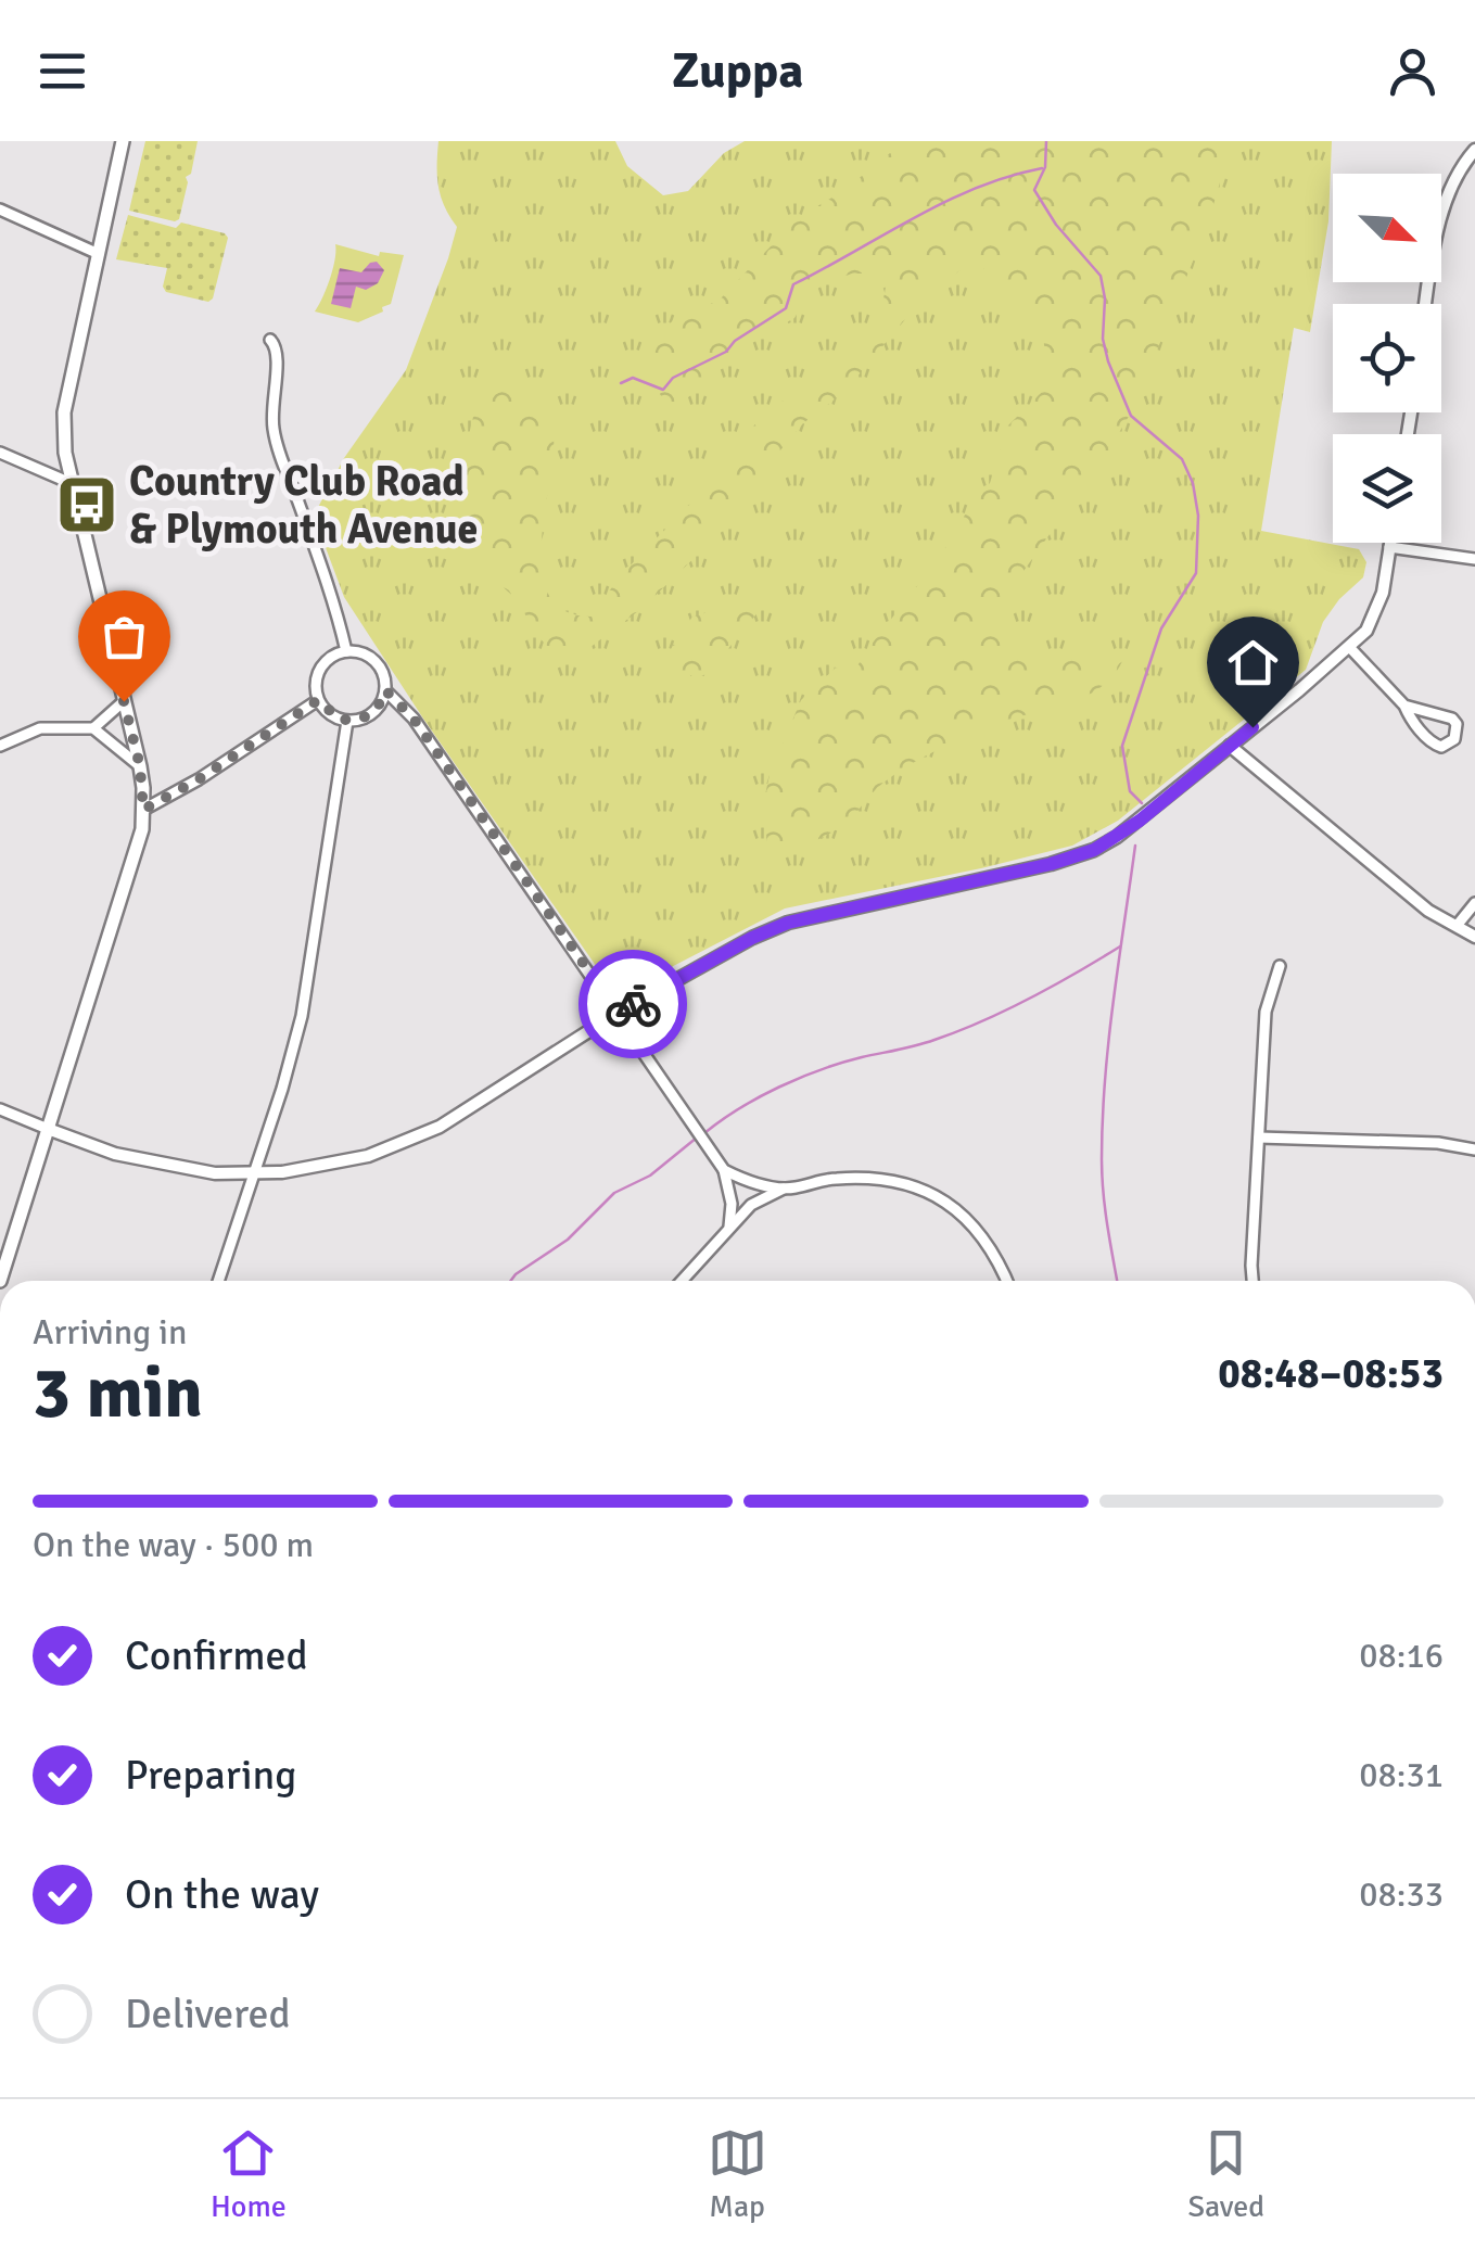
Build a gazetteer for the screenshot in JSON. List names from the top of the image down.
{
  "places": {
    "bus stop": ["Country Club Road & Plymouth Avenue"]
  },
  "north": "bottom right",
  "page": {
    "header": "Zuppa",
    "heading": ["3 min", "Arriving in", "08:48–08:53"],
    "bar": "On the way · 500 m",
    "list": [
      ["Confirmed", "08:16"],
      ["Preparing", "08:31"],
      ["On the way", "08:33"],
      "Delivered"
    ],
    "tabs": ["Home", "Map", "Saved"]
  }
}
